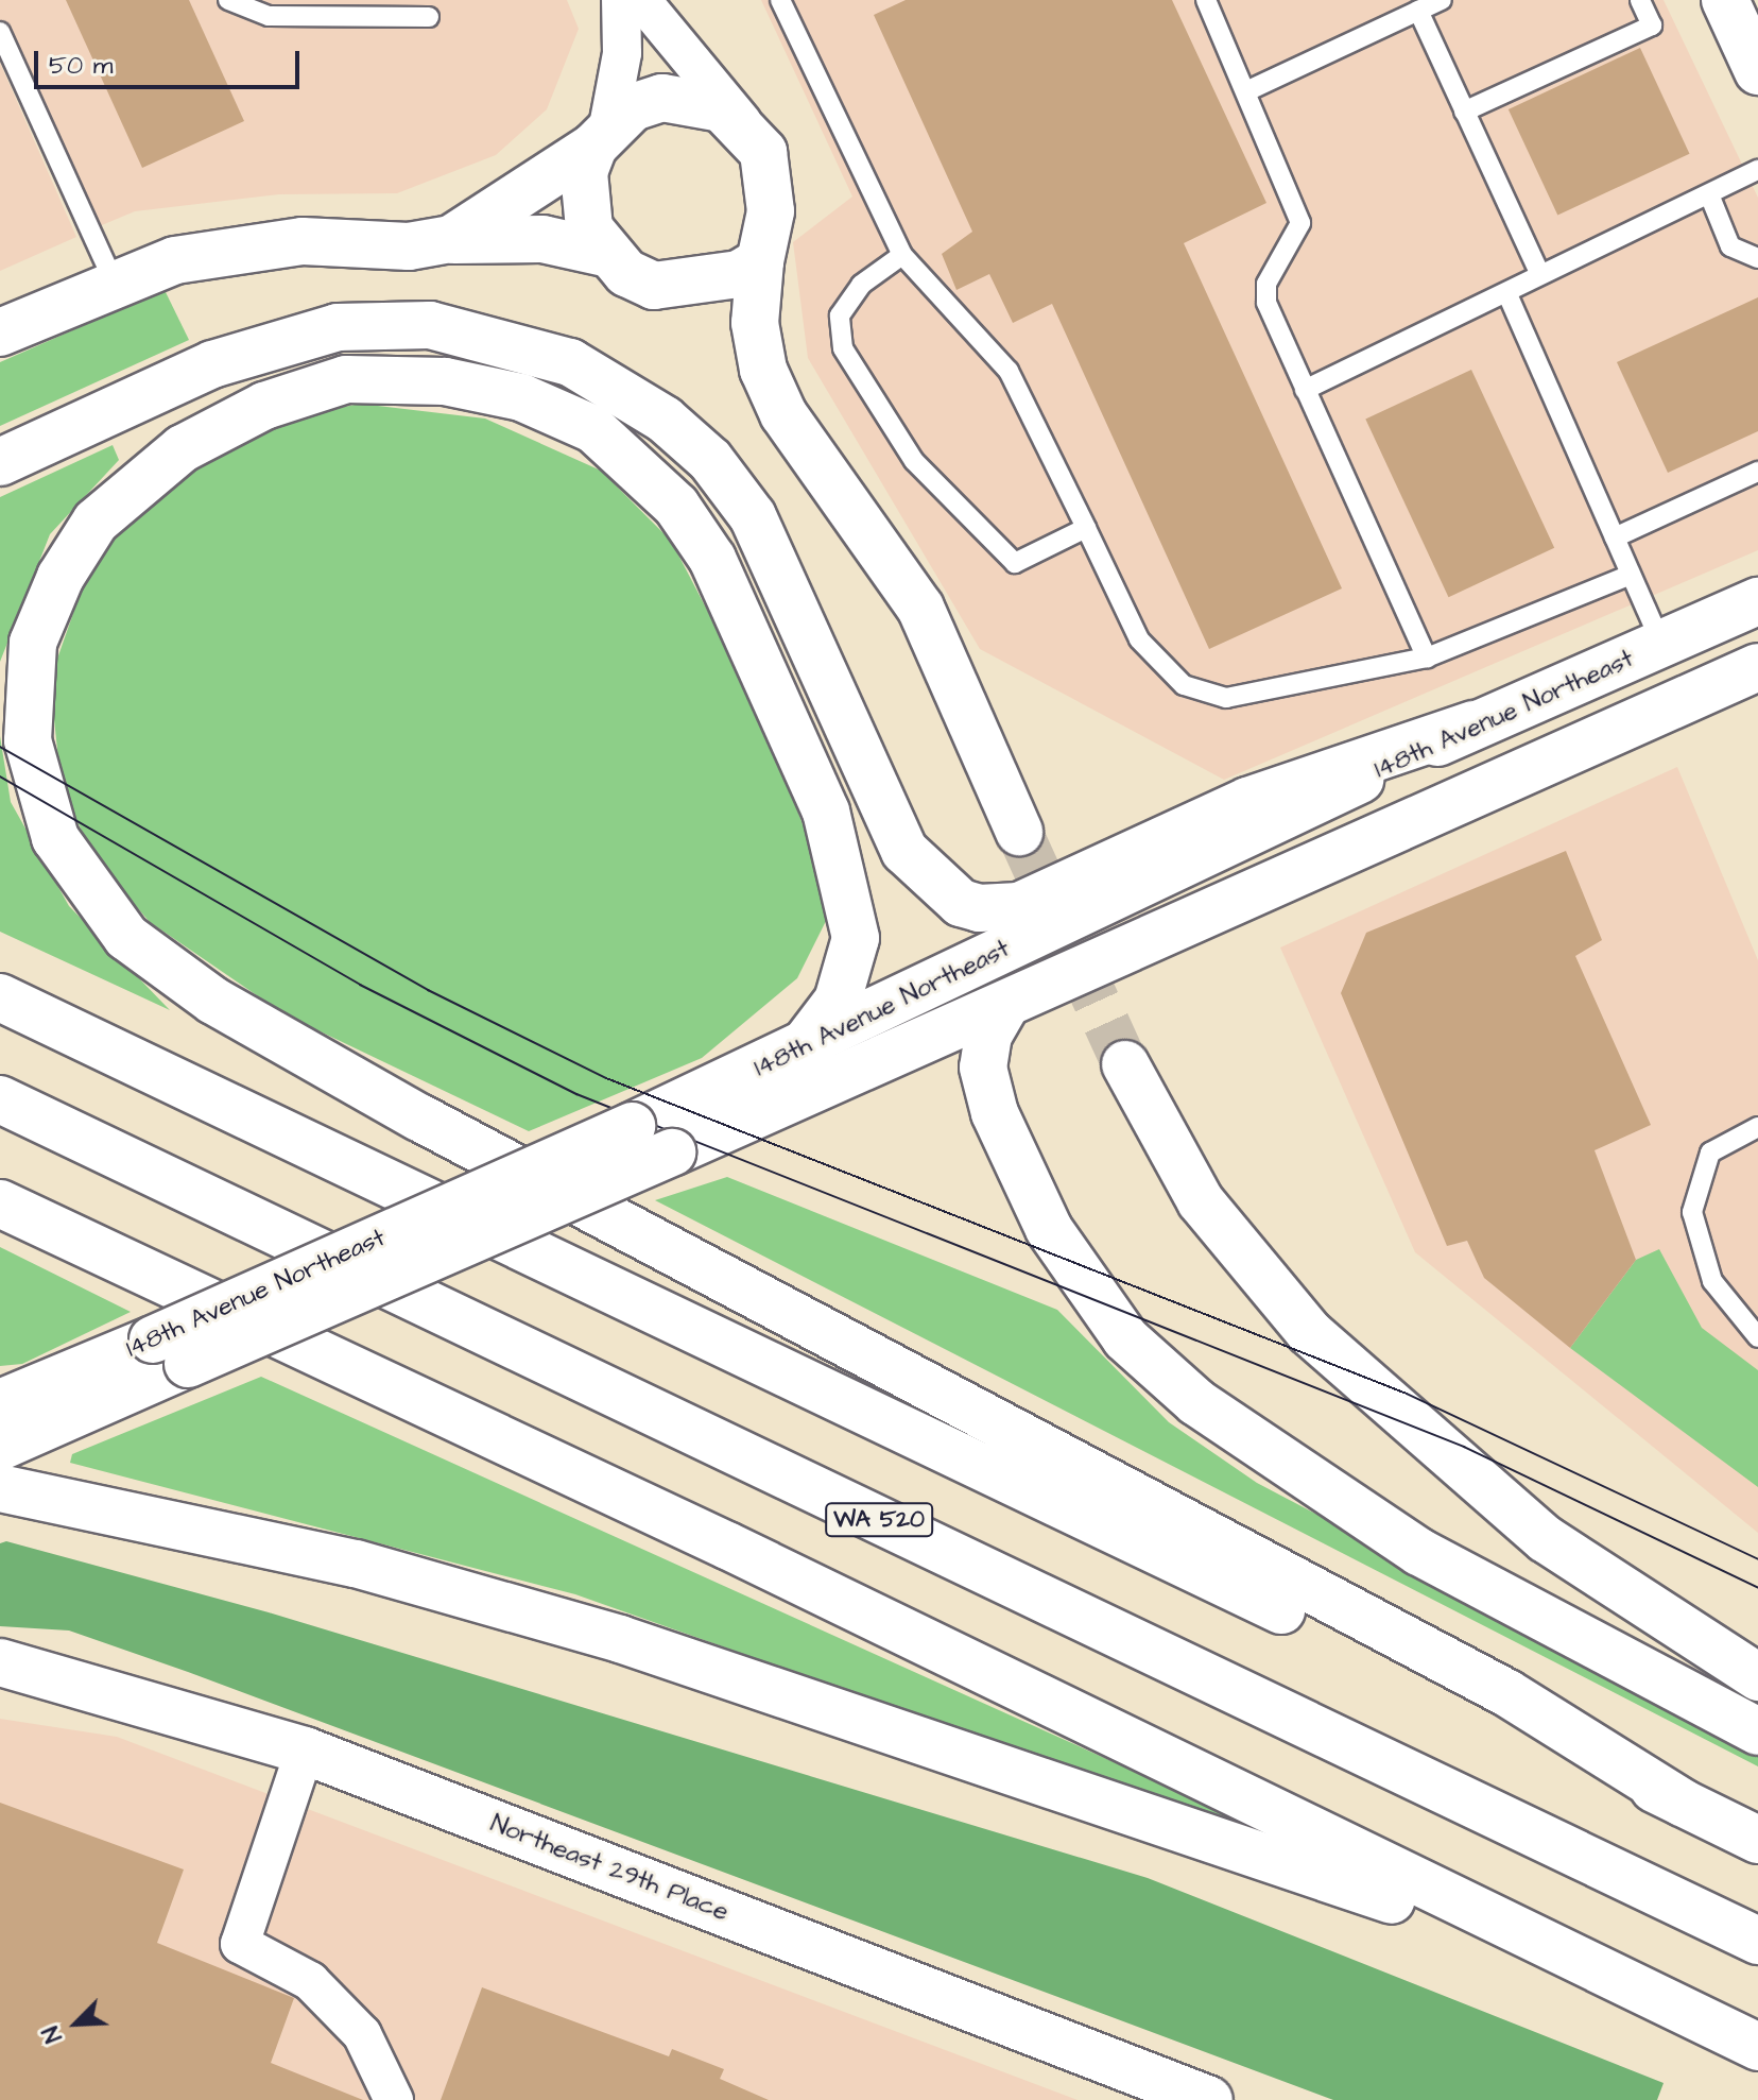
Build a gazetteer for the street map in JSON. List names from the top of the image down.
{
  "streets": {
    "main road": ["148th Avenue Northeast", "WA 520", "Northeast 29th Place"]
  },
  "scale_bar": "50 m",
  "north": "bottom left"
}
